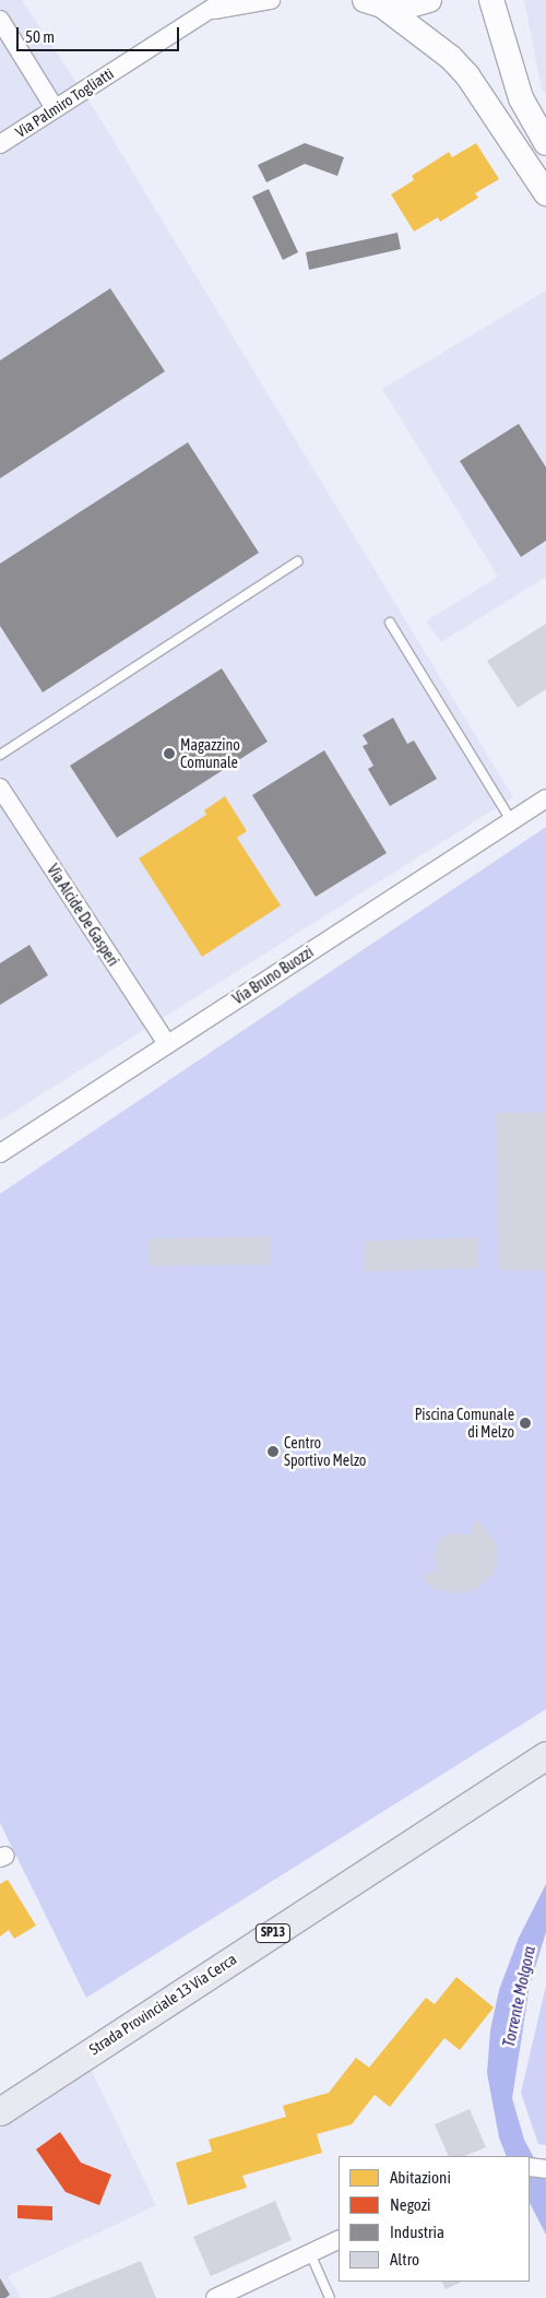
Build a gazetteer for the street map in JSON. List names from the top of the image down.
{
  "streets": {
    "main road": ["SP13", "Strada Provinciale 13 Via Cerca"],
    "street": ["Via Palmiro Togliatti", "Via Alcide De Gasperi", "Via Bruno Buozzi"]
  },
  "crossings": [
    ["Via Alcide De Gasperi", "Via Bruno Buozzi"]
  ],
  "water": ["Torrente Molgora"],
  "places": ["Magazzino Comunale", "Piscina Comunale di Melzo", "Centro Sportivo Melzo"],
  "legend": [
    "Abitazioni",
    "Negozi",
    "Industria",
    "Altro"
  ],
  "scale_bar": "50 m"
}
